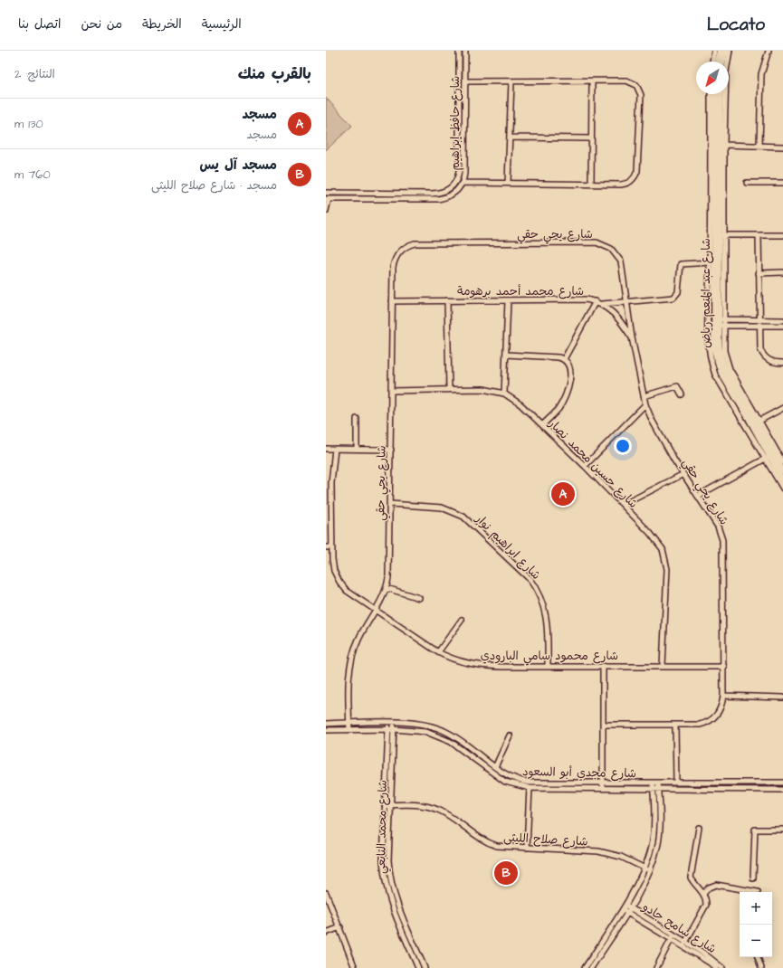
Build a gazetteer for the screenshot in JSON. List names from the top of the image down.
{
  "streets": {
    "street": [
      "شارع حافظ إبراهيم",
      "شارع يحي حقي",
      "شارع محمد أحمد برهومة",
      "شارع عبد المنعم رياض",
      "شارع حسين محمد نصار",
      "شارع ابراهيم نوار",
      "شارع محمود سامي البارودي",
      "شارع مجدي أبو السعود",
      "شارع محمد التابعي",
      "شارع صلاح الليثى",
      "شارع سامح جادو"
    ]
  },
  "crossings": [
    ["شارع يحي حقي", "شارع محمد أحمد برهومة"],
    ["شارع يحي حقي", "شارع حسين محمد نصار"],
    ["شارع يحي حقي", "شارع ابراهيم نوار"],
    ["شارع يحي حقي", "شارع محمود سامي البارودي"],
    ["شارع يحي حقي", "شارع مجدي أبو السعود"],
    ["شارع حسين محمد نصار", "شارع محمود سامي البارودي"],
    ["شارع ابراهيم نوار", "شارع محمود سامي البارودي"],
    ["شارع مجدي أبو السعود", "شارع محمد التابعي"],
    ["شارع محمد التابعي", "شارع صلاح الليثى"]
  ],
  "north": "bottom left",
  "page": {
    "header": "Locato",
    "nav": [
      "الرئيسية",
      "الخريطة",
      "من نحن",
      "اتصل بنا"
    ],
    "heading": ["بالقرب منك", "النتائج: 2"],
    "list": [
      {
        "mark": "A",
        "name": "مسجد",
        "note": "مسجد",
        "value": "130 m"
      },
      {
        "mark": "B",
        "name": "مسجد آل يس",
        "note": "مسجد · شارع صلاح الليثى",
        "value": "760 m"
      }
    ],
    "pins": ["A", "B"],
    "map_buttons": ["+", "−"]
  }
}
